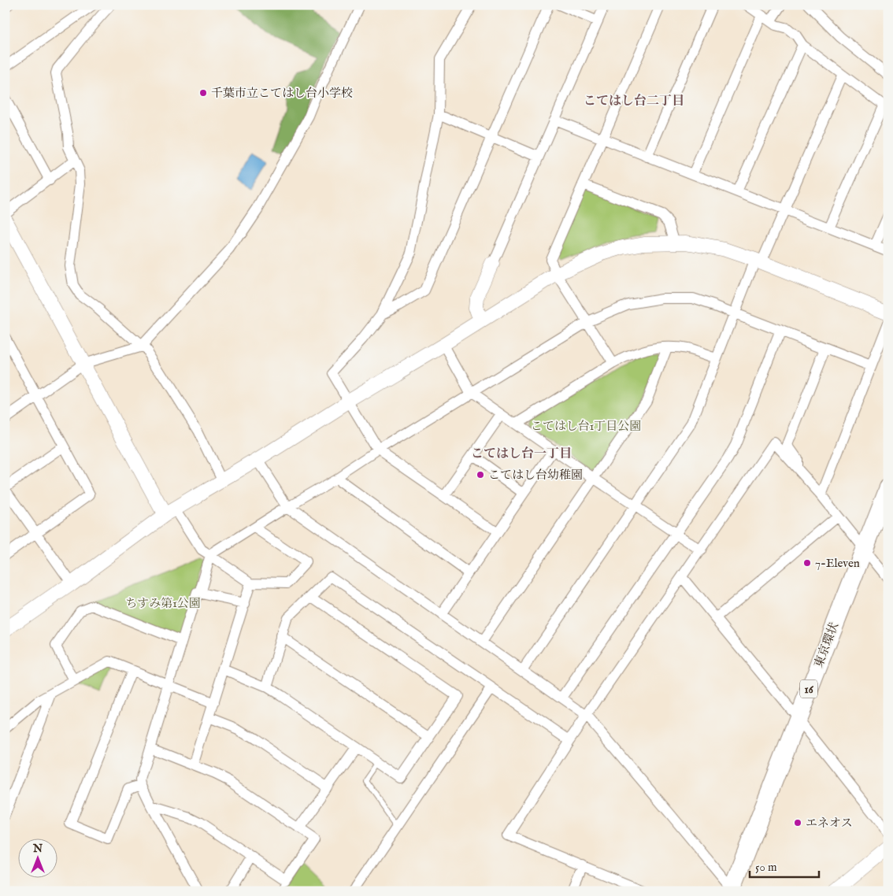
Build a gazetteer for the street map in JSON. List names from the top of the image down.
{
  "streets": {
    "highway": ["東京環状", "16"]
  },
  "districts": ["こてはし台二丁目", "こてはし台一丁目"],
  "parks": ["こてはし台1丁目公園", "ちすみ第1公園"],
  "places": [
    "千葉市立こてはし台小学校",
    "こてはし台幼稚園",
    "7-Eleven",
    "エネオス"
  ],
  "scale_bar": "50 m",
  "north": "top"
}
